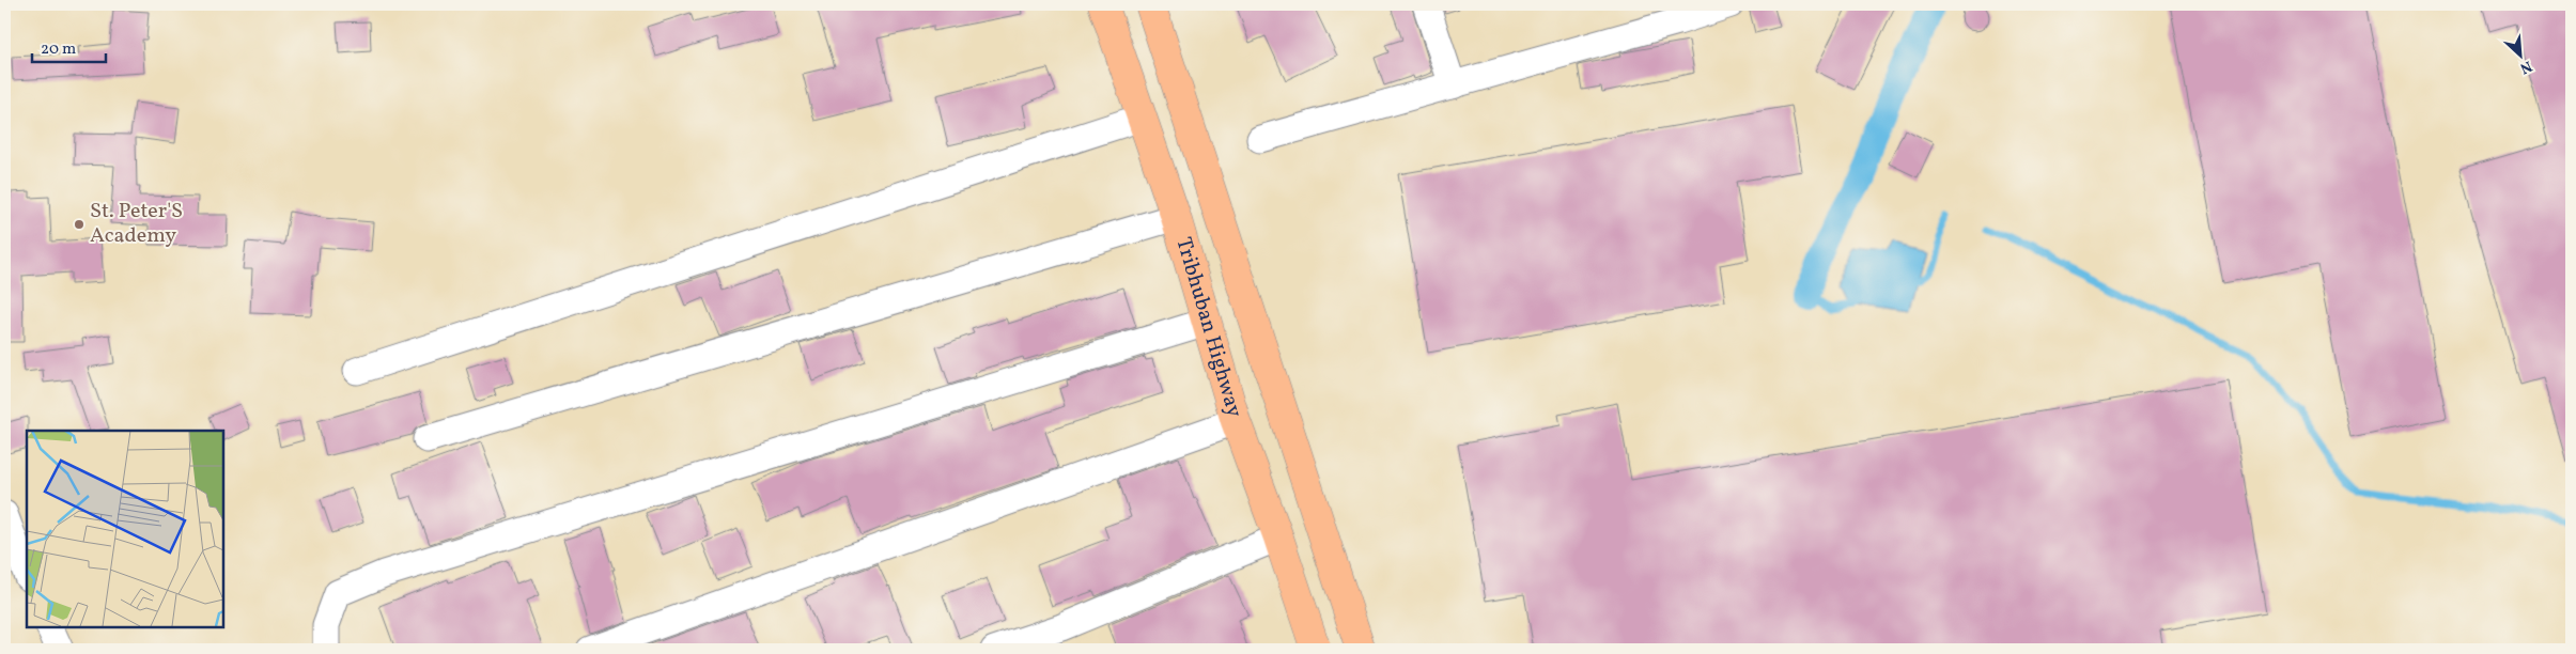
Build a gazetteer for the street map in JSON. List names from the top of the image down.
{
  "streets": {
    "highway": ["Tribhuban Highway"]
  },
  "places": ["St. Peter'S Academy"],
  "scale_bar": "20 m",
  "north": "bottom right"
}
